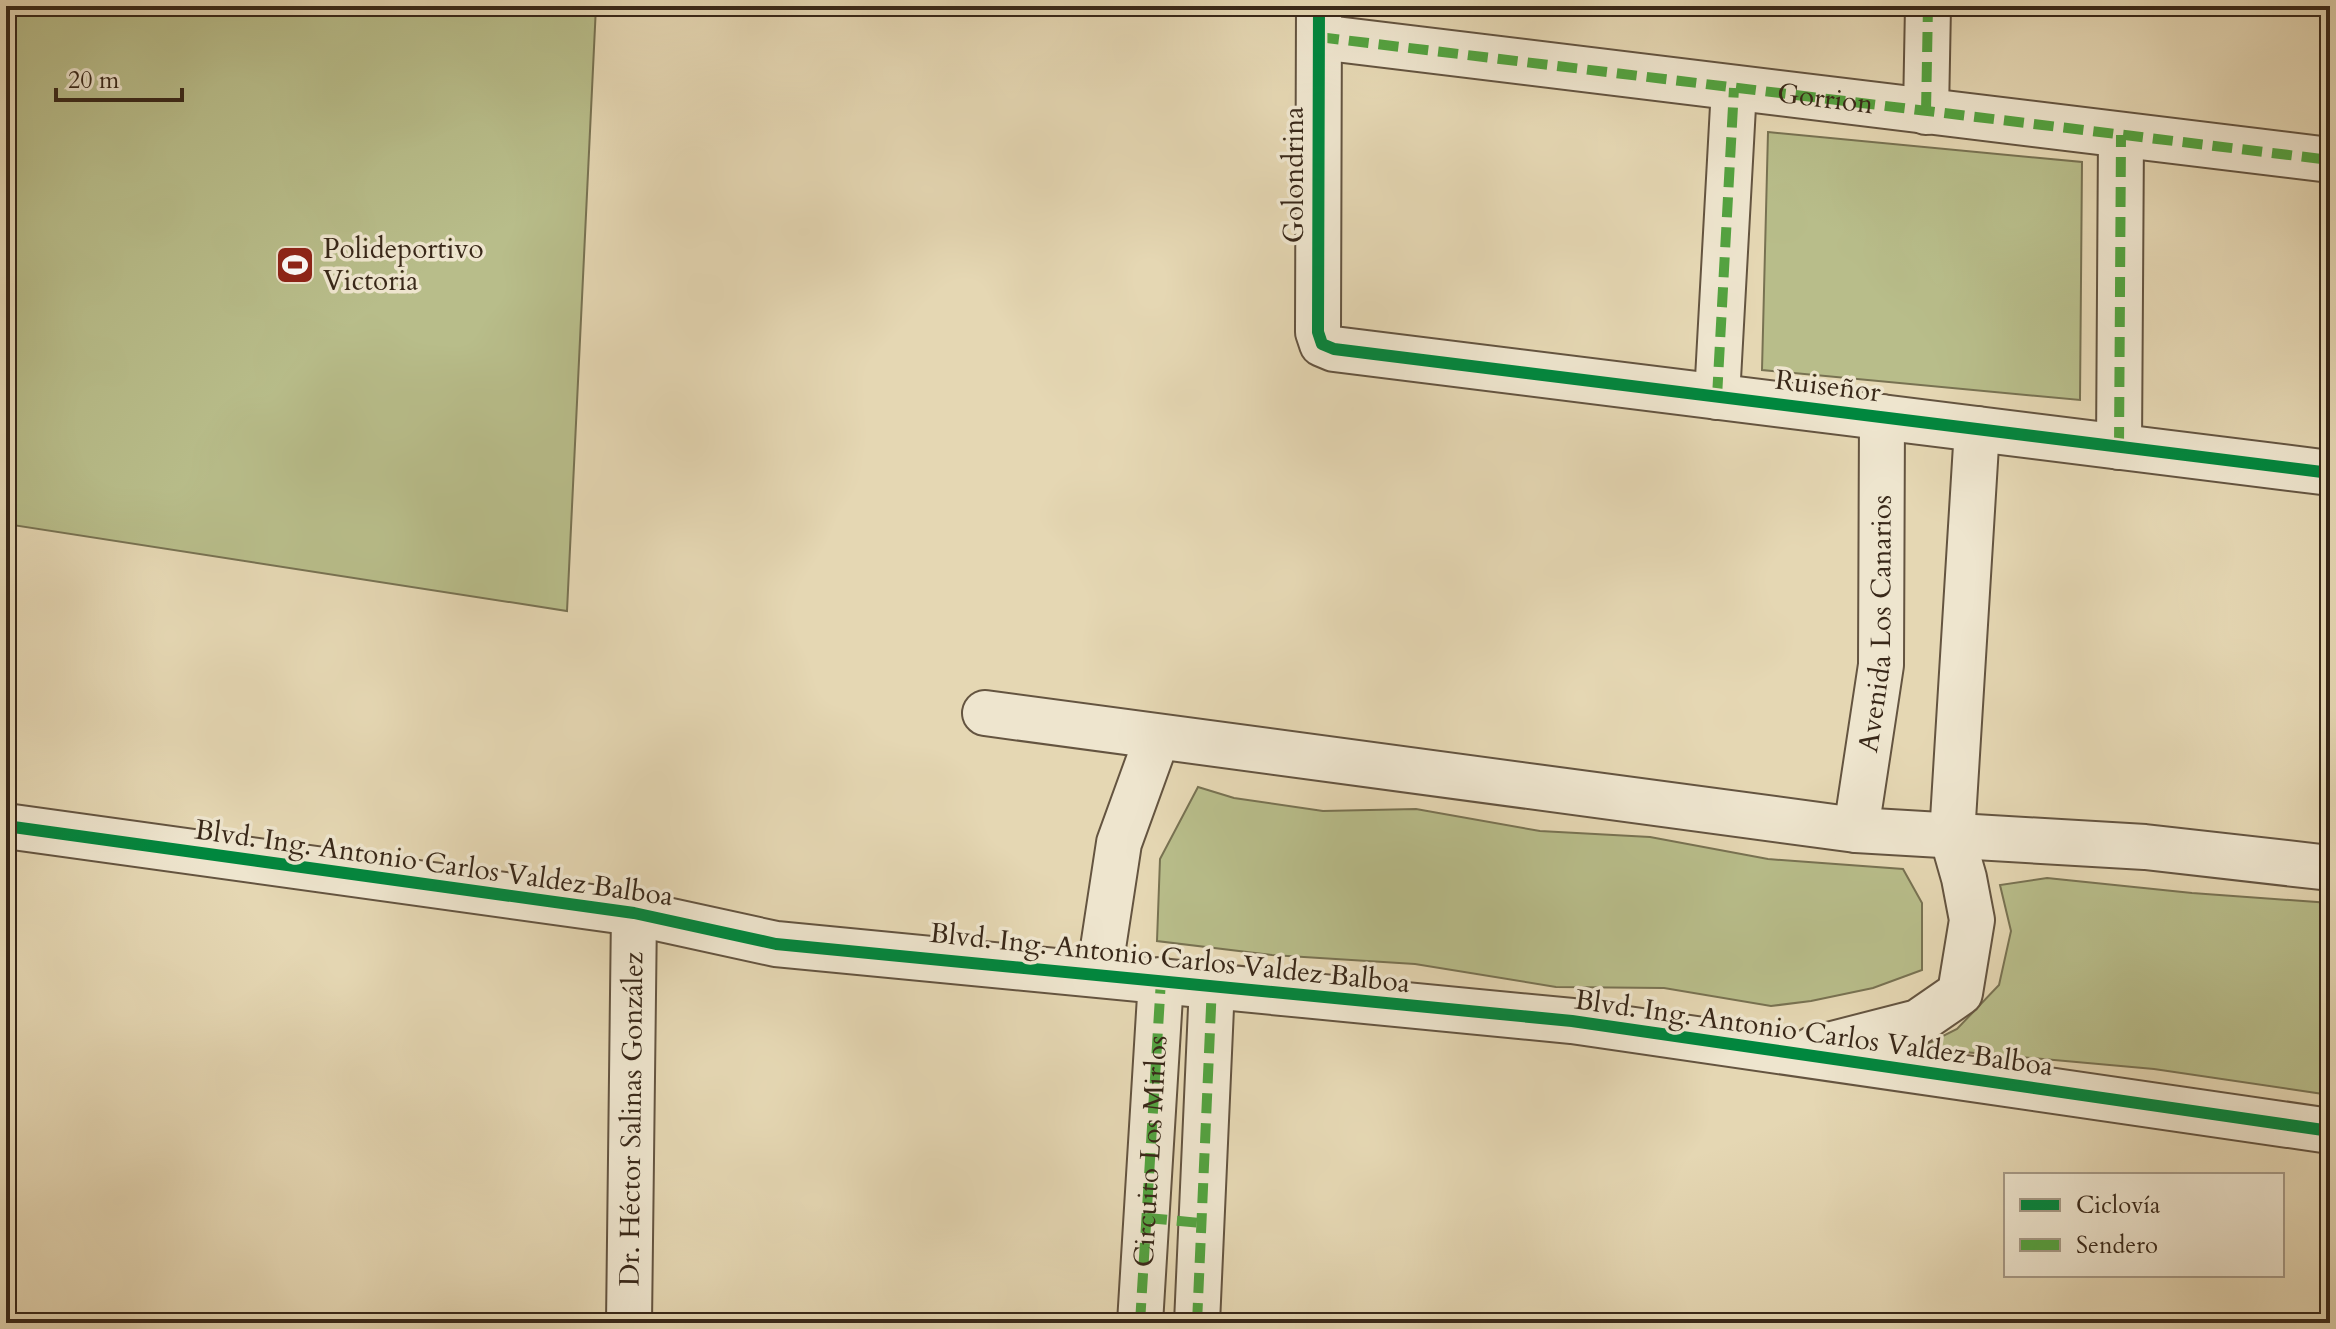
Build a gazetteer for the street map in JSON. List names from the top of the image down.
{
  "streets": {
    "street": [
      "Gorrion",
      "Golondrina",
      "Ruiseñor",
      "Avenida Los Canarios",
      "Blvd. Ing. Antonio Carlos Valdez Balboa",
      "Dr. Héctor Salinas González",
      "Circuito Los Mirlos"
    ]
  },
  "crossings": [
    ["Gorrion", "Golondrina"],
    ["Golondrina", "Ruiseñor"],
    ["Ruiseñor", "Avenida Los Canarios"],
    ["Blvd. Ing. Antonio Carlos Valdez Balboa", "Dr. Héctor Salinas González"],
    ["Blvd. Ing. Antonio Carlos Valdez Balboa", "Circuito Los Mirlos"]
  ],
  "places": {
    "sports": ["Polideportivo Victoria"]
  },
  "legend": ["Ciclovía", "Sendero"],
  "scale_bar": "20 m"
}
